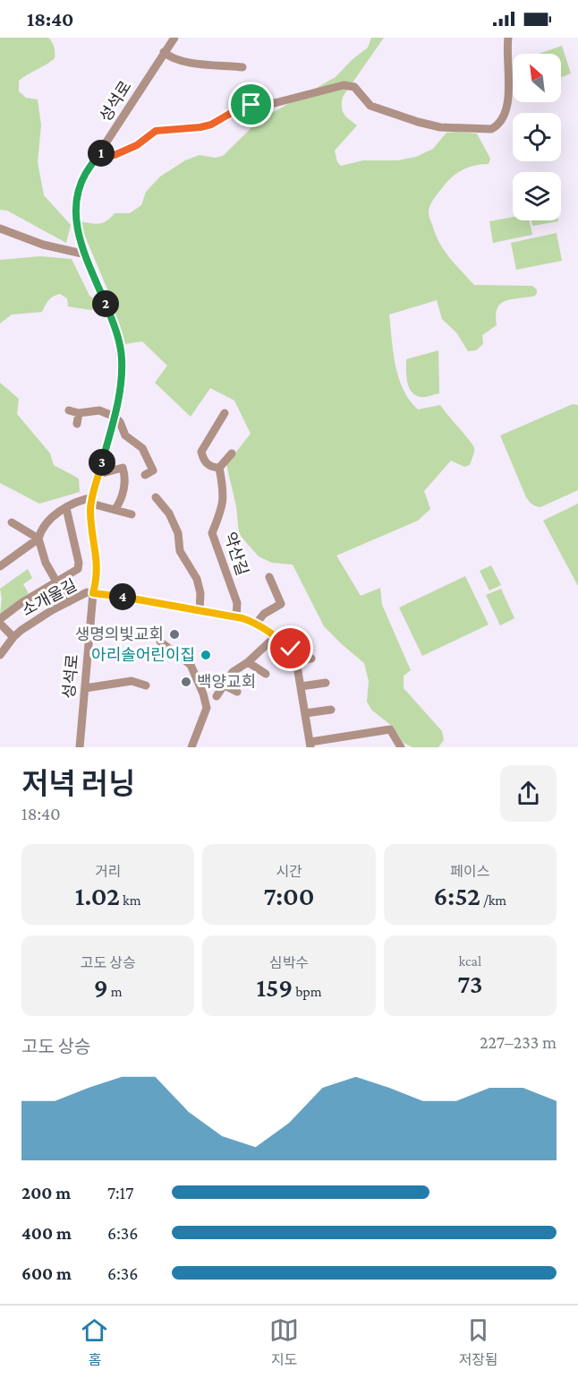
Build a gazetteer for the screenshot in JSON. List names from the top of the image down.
{
  "streets": {
    "street": ["성석로", "약산길", "소개울길"]
  },
  "crossings": [
    ["성석로", "소개울길"]
  ],
  "places": ["생명의빛교회", "아리솔어린이집", "백양교회"],
  "north": "top left",
  "page": {
    "status": "18:40",
    "pins": [
      "1",
      "2",
      "3",
      "4"
    ],
    "heading": ["저녁 러닝", "18:40"],
    "stats": [
      ["거리", "1.02 km"],
      ["시간", "7:00"],
      ["페이스", "6:52 /km"],
      ["고도 상승", "9 m"],
      ["심박수", "159 bpm"],
      ["kcal", "73"]
    ],
    "chart": ["고도 상승", "227–233 m"],
    "list": [
      {
        "name": "200 m",
        "note": "7:17"
      },
      {
        "name": "400 m",
        "note": "6:36"
      },
      {
        "name": "600 m",
        "note": "6:36"
      }
    ],
    "tabs": ["홈", "지도", "저장됨"]
  }
}
